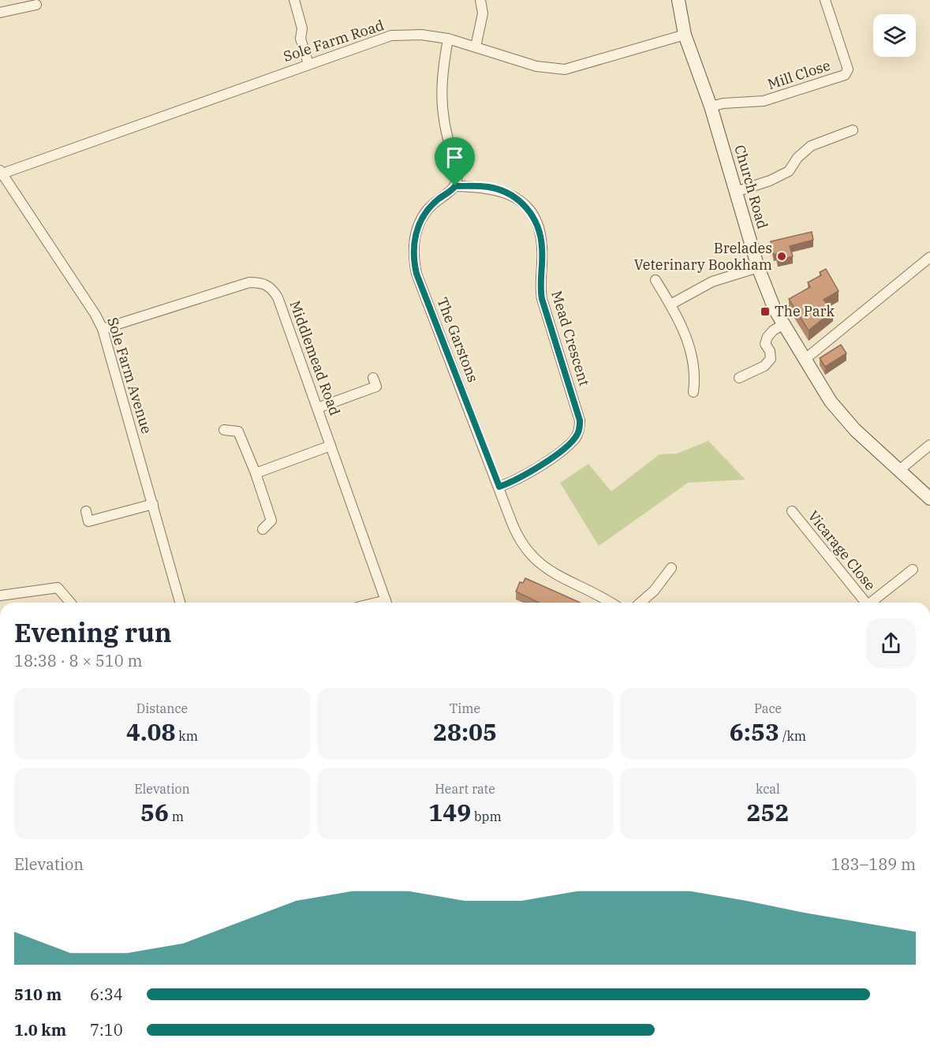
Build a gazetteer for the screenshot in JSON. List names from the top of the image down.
{
  "streets": {
    "street": [
      "Sole Farm Road",
      "Mill Close",
      "Church Road",
      "Mead Crescent",
      "The Garstons",
      "Middlemead Road",
      "Sole Farm Avenue",
      "Vicarage Close"
    ]
  },
  "crossings": [
    ["Sole Farm Road", "Church Road"],
    ["Sole Farm Road", "Sole Farm Avenue"],
    ["Mill Close", "Church Road"],
    ["Mead Crescent", "The Garstons"],
    ["Middlemead Road", "Sole Farm Avenue"]
  ],
  "places": {
    "other": ["Brelades Veterinary Bookham"],
    "transit": ["The Park"]
  },
  "page": {
    "heading": ["Evening run", "18:38 · 8 × 510 m"],
    "stats": [
      ["Distance", "4.08 km"],
      ["Time", "28:05"],
      ["Pace", "6:53 /km"],
      ["Elevation", "56 m"],
      ["Heart rate", "149 bpm"],
      ["kcal", "252"]
    ],
    "chart": ["Elevation", "183–189 m"],
    "list": [
      {
        "name": "510 m",
        "note": "6:34"
      },
      {
        "name": "1.0 km",
        "note": "7:10"
      }
    ]
  }
}
